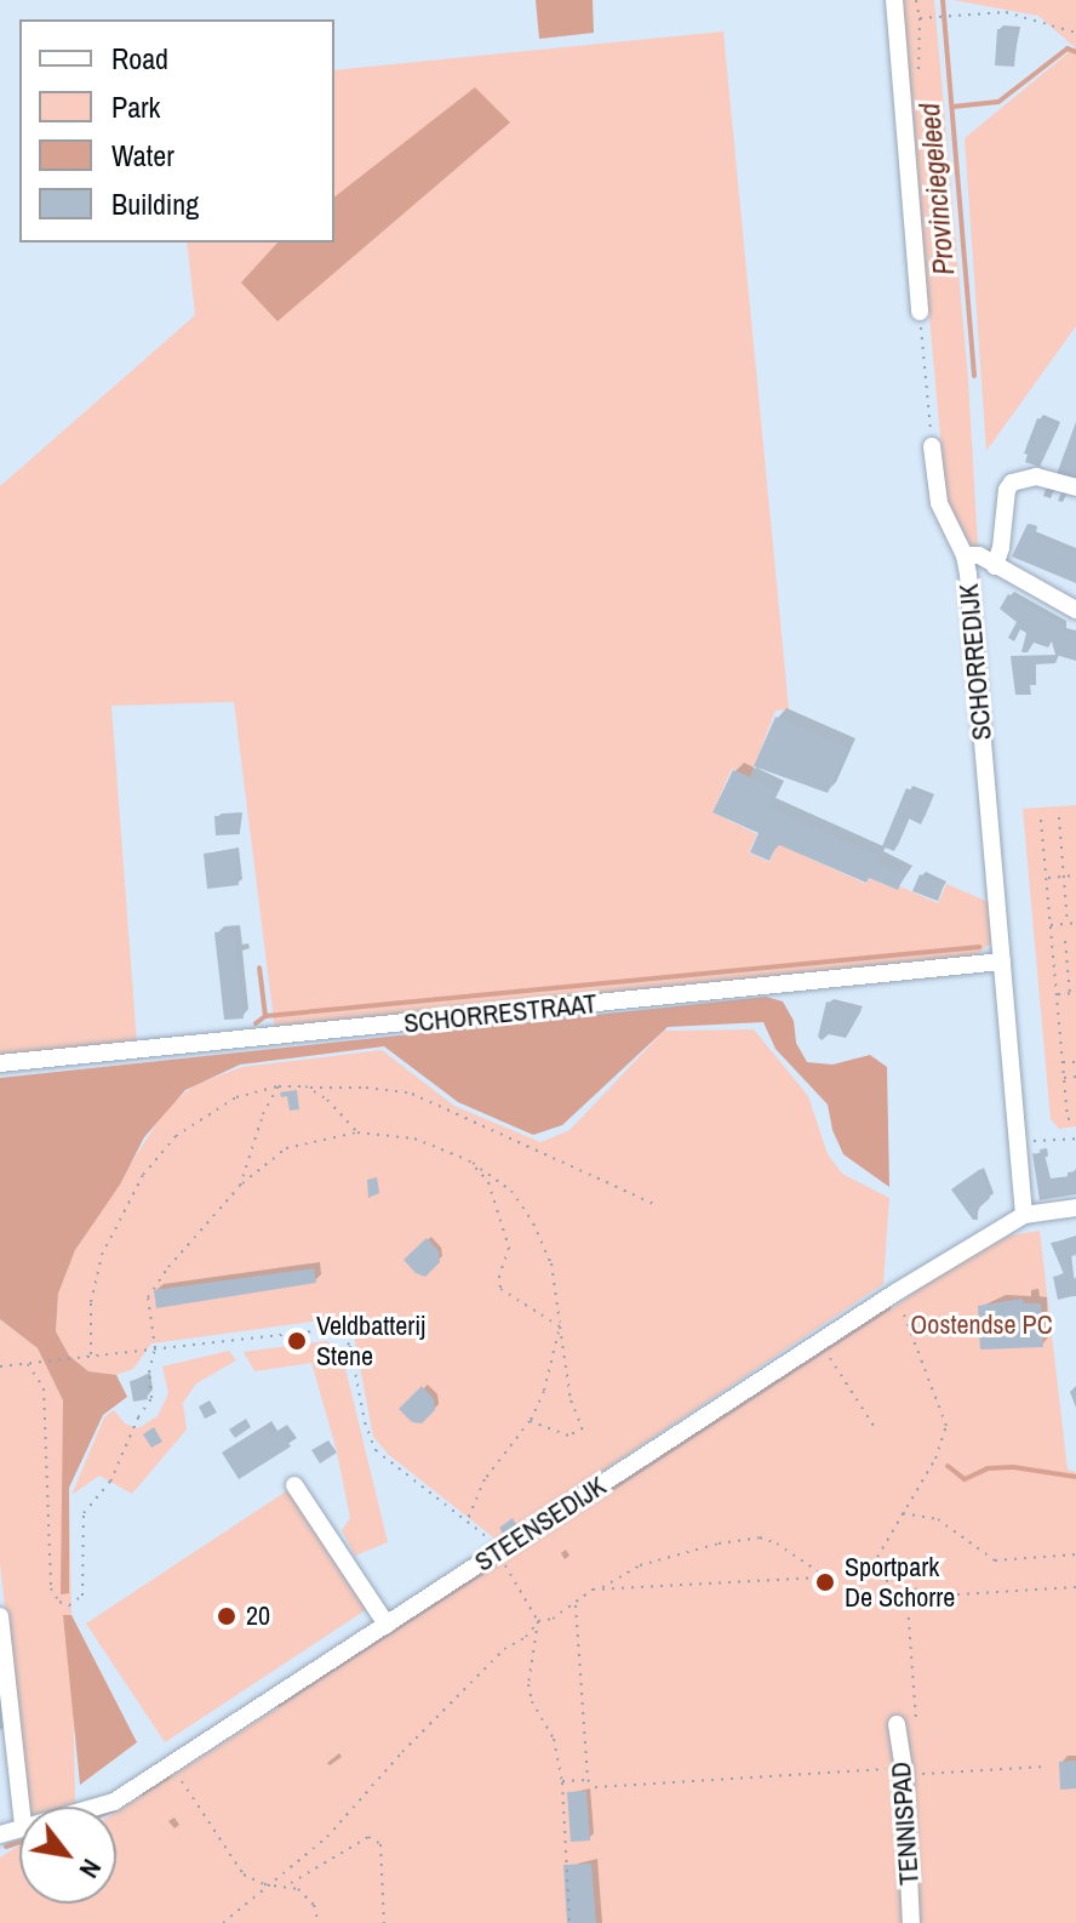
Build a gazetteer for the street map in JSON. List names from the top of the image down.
{
  "streets": {
    "street": [
      "SCHORREDIJK",
      "SCHORRESTRAAT",
      "STEENSEDIJK",
      "TENNISPAD"
    ]
  },
  "crossings": [
    ["SCHORREDIJK", "SCHORRESTRAAT"],
    ["SCHORREDIJK", "STEENSEDIJK"]
  ],
  "water": ["Provinciegeleed"],
  "parks": ["Oostendse PC"],
  "places": ["Veldbatterij Stene", "Sportpark De Schorre", "20"],
  "legend": [
    "Road",
    "Park",
    "Water",
    "Building"
  ],
  "north": "bottom right"
}
